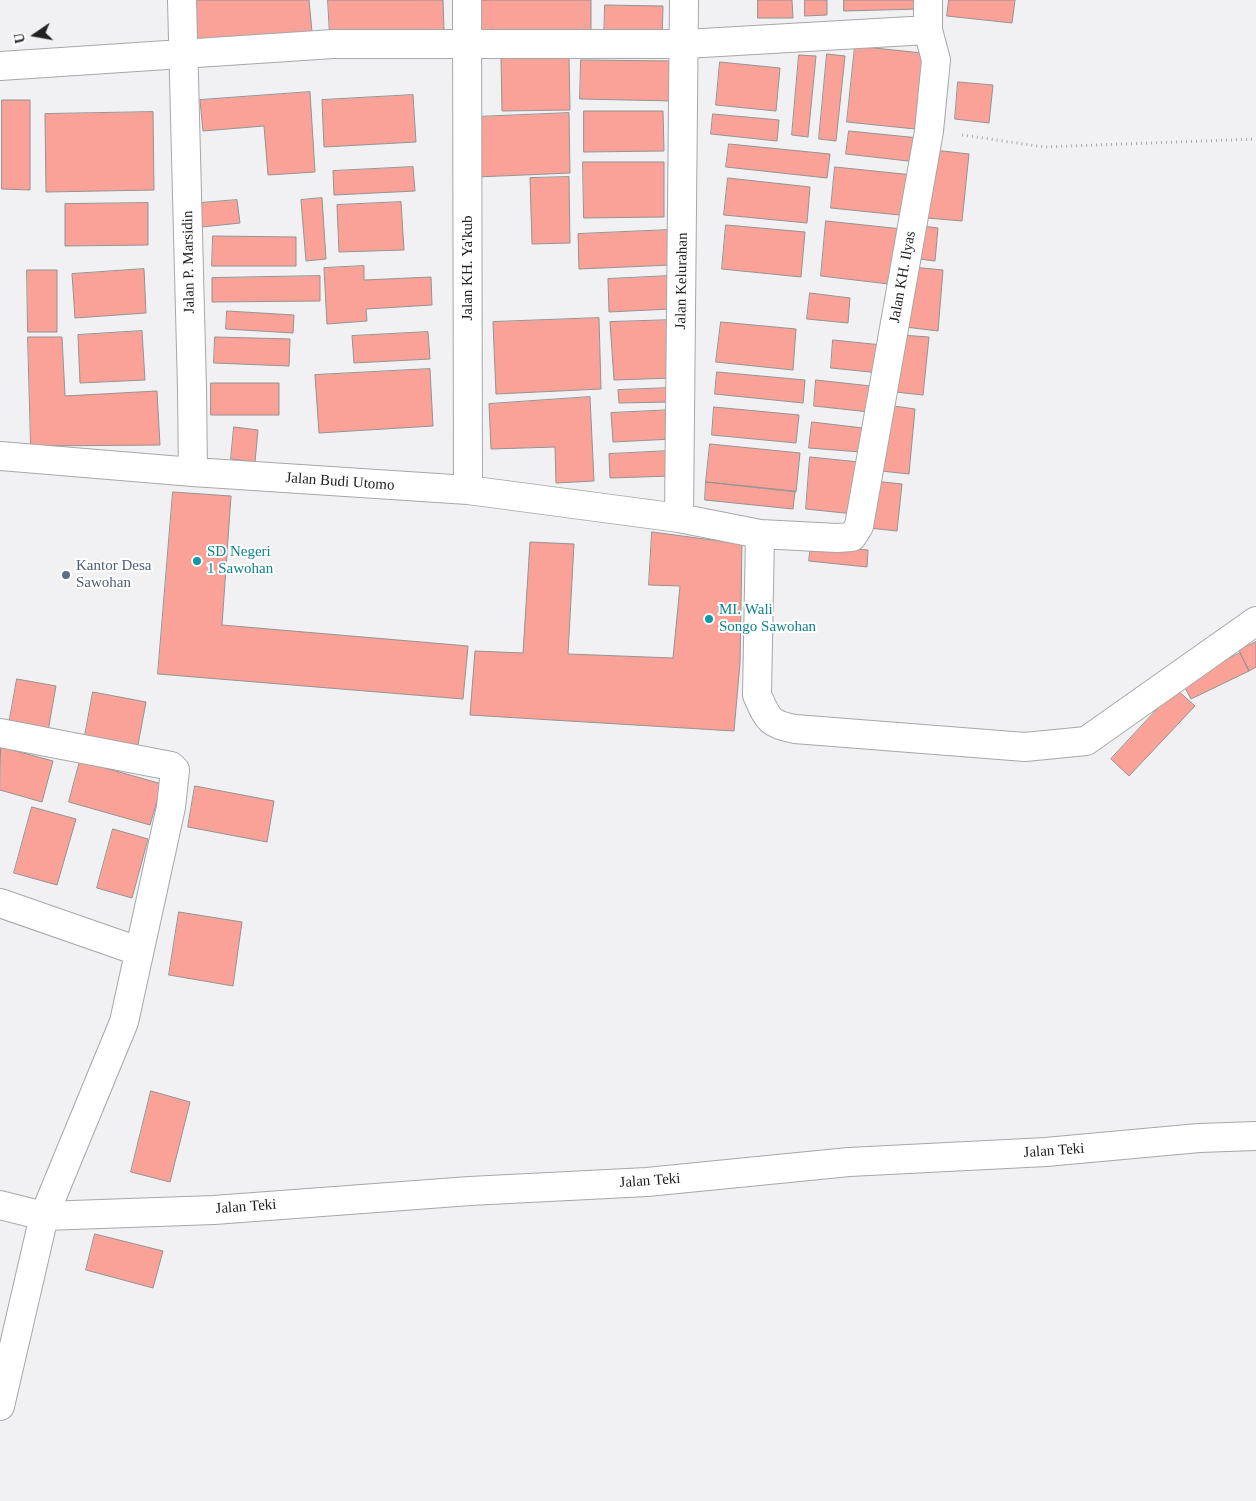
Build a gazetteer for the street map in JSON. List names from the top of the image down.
{
  "streets": {
    "street": [
      "Jalan P. Marsidin",
      "Jalan KH. Ya'kub",
      "Jalan KH. Ilyas",
      "Jalan Kelurahan",
      "Jalan Budi Utomo",
      "Jalan Teki"
    ]
  },
  "crossings": [
    ["Jalan P. Marsidin", "Jalan Budi Utomo"],
    ["Jalan KH. Ya'kub", "Jalan Budi Utomo"],
    ["Jalan KH. Ilyas", "Jalan Budi Utomo"],
    ["Jalan Kelurahan", "Jalan Budi Utomo"]
  ],
  "places": ["SD Negeri 1 Sawohan", "Kantor Desa Sawohan", "MI. Wali Songo Sawohan"],
  "north": "left"
}
